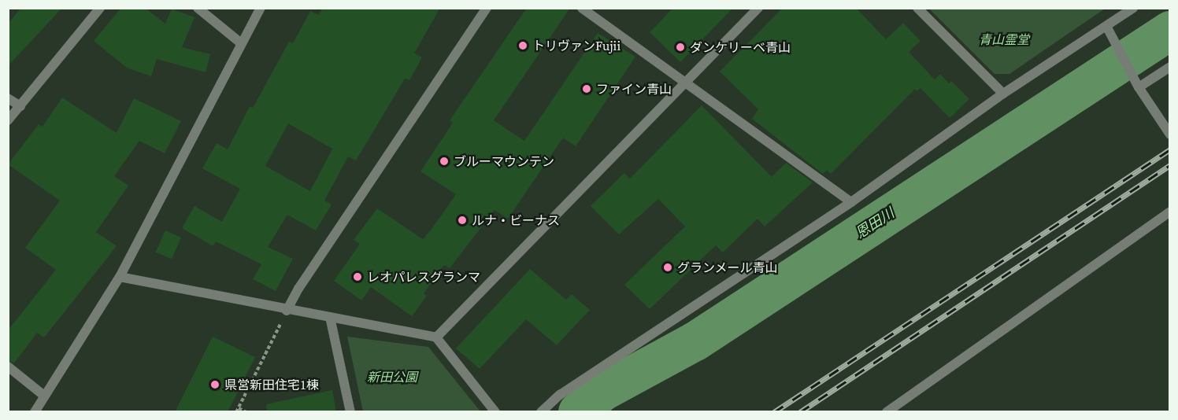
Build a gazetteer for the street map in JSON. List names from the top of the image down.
{
  "water": ["恩田川"],
  "parks": ["青山霊堂", "新田公園"],
  "places": [
    "トリヴァンFujii",
    "ダンケリーベ青山",
    "ファイン青山",
    "ブルーマウンテン",
    "ルナ・ビーナス",
    "グランメール青山",
    "レオパレスグランマ",
    "県営新田住宅1棟"
  ]
}
